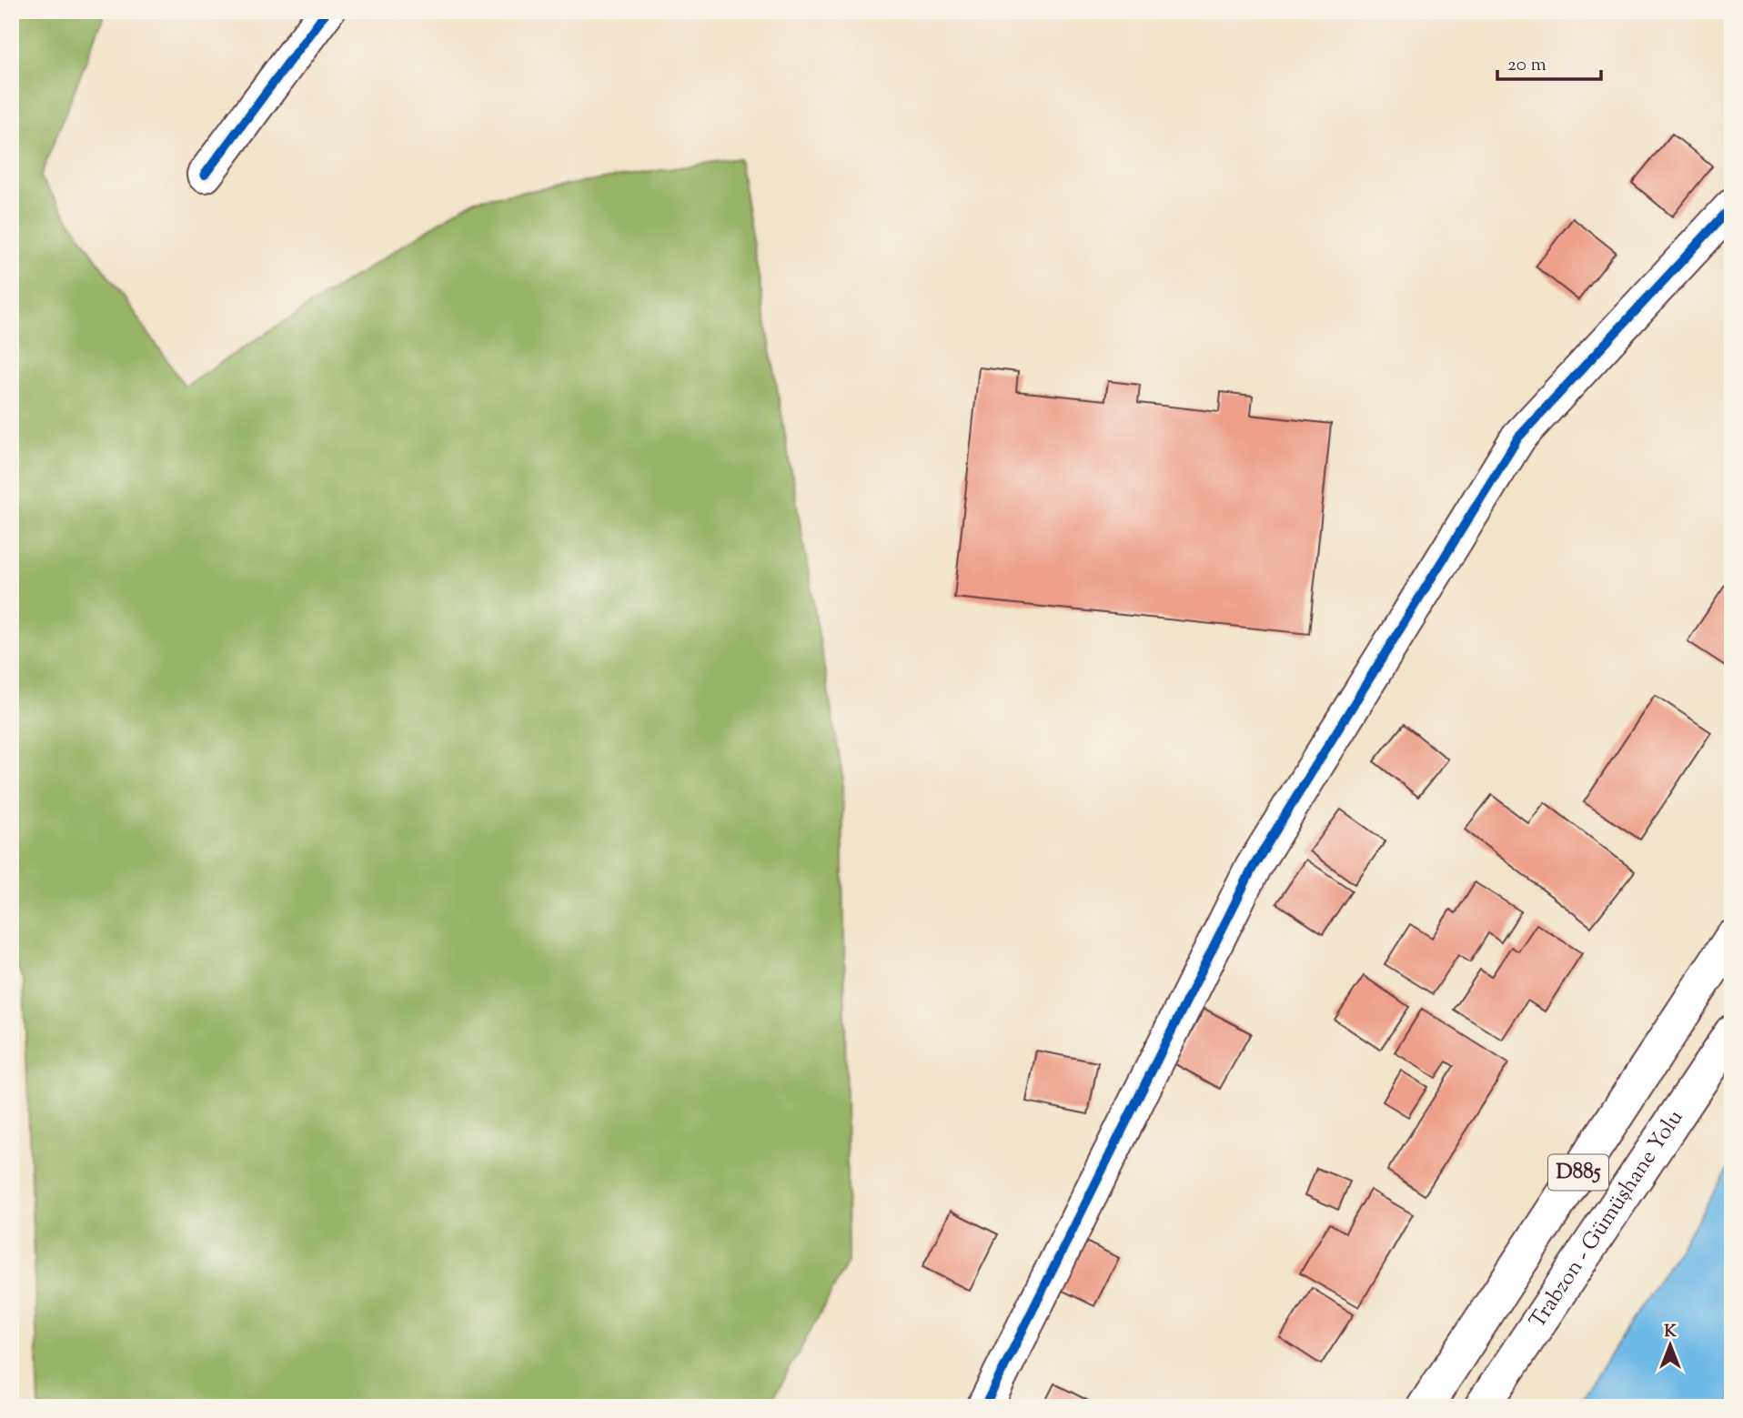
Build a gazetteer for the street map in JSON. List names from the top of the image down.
{
  "streets": {
    "main road": ["D885", "Trabzon - Gümüşhane Yolu"]
  },
  "scale_bar": "20 m",
  "north": "top"
}
